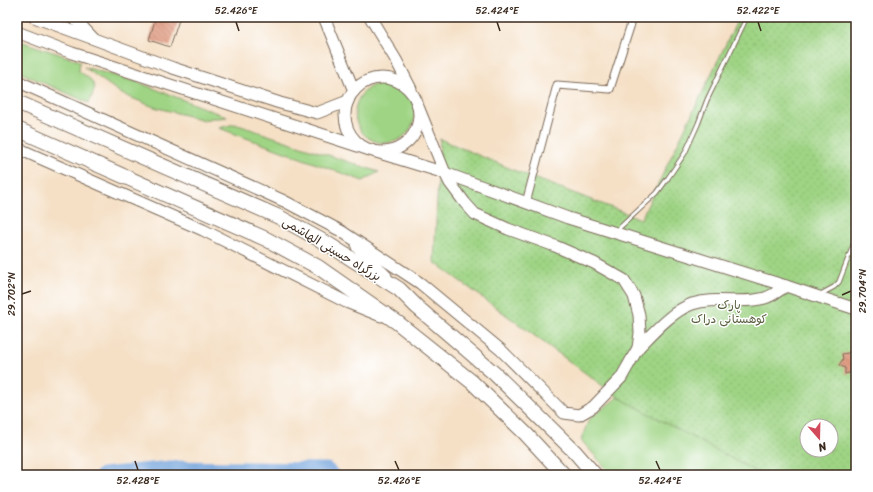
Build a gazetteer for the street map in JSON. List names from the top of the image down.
{
  "streets": {
    "highway": ["بزرگراه حسینی الهاشمی"]
  },
  "parks": ["پارک کوهستانی دراک"],
  "north": "bottom",
  "coordinates": [
    "52.426°E",
    "52.424°E",
    "52.422°E",
    "29.704°N",
    "29.702°N",
    "52.428°E"
  ]
}
